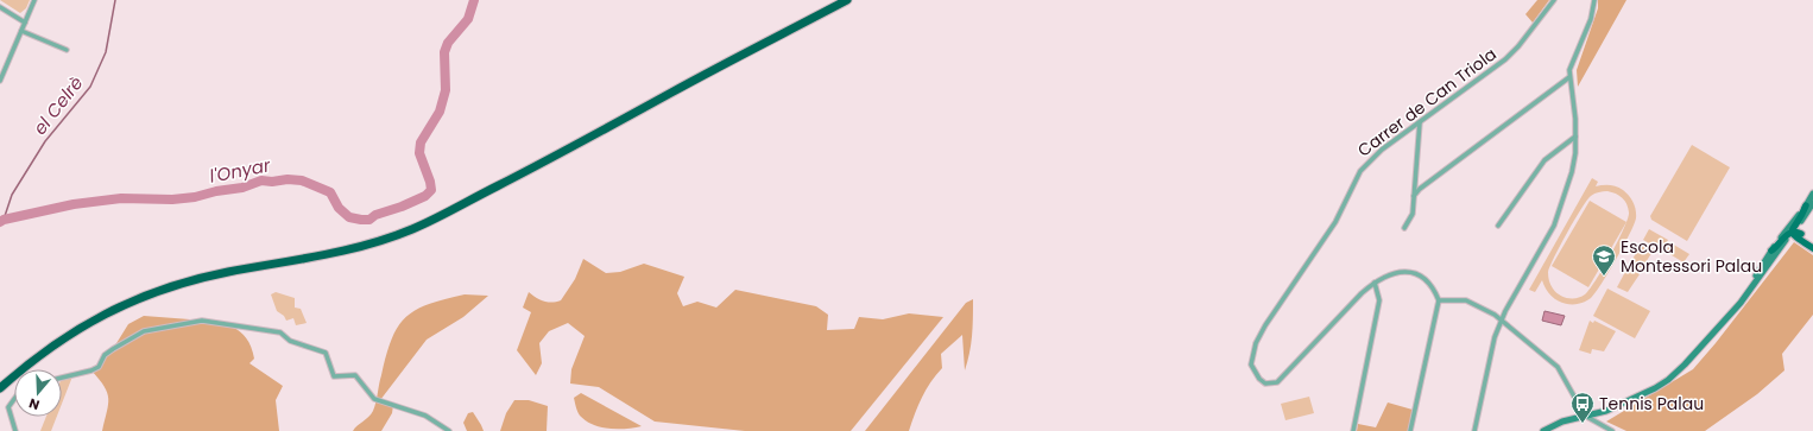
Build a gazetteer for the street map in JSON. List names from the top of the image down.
{
  "streets": {
    "street": ["Carrer de Can Triola"]
  },
  "water": ["el Celrè", "l'Onyar"],
  "places": {
    "school or university": ["Escola Montessori Palau"],
    "bus stop": ["Tennis Palau"]
  },
  "north": "bottom"
}
